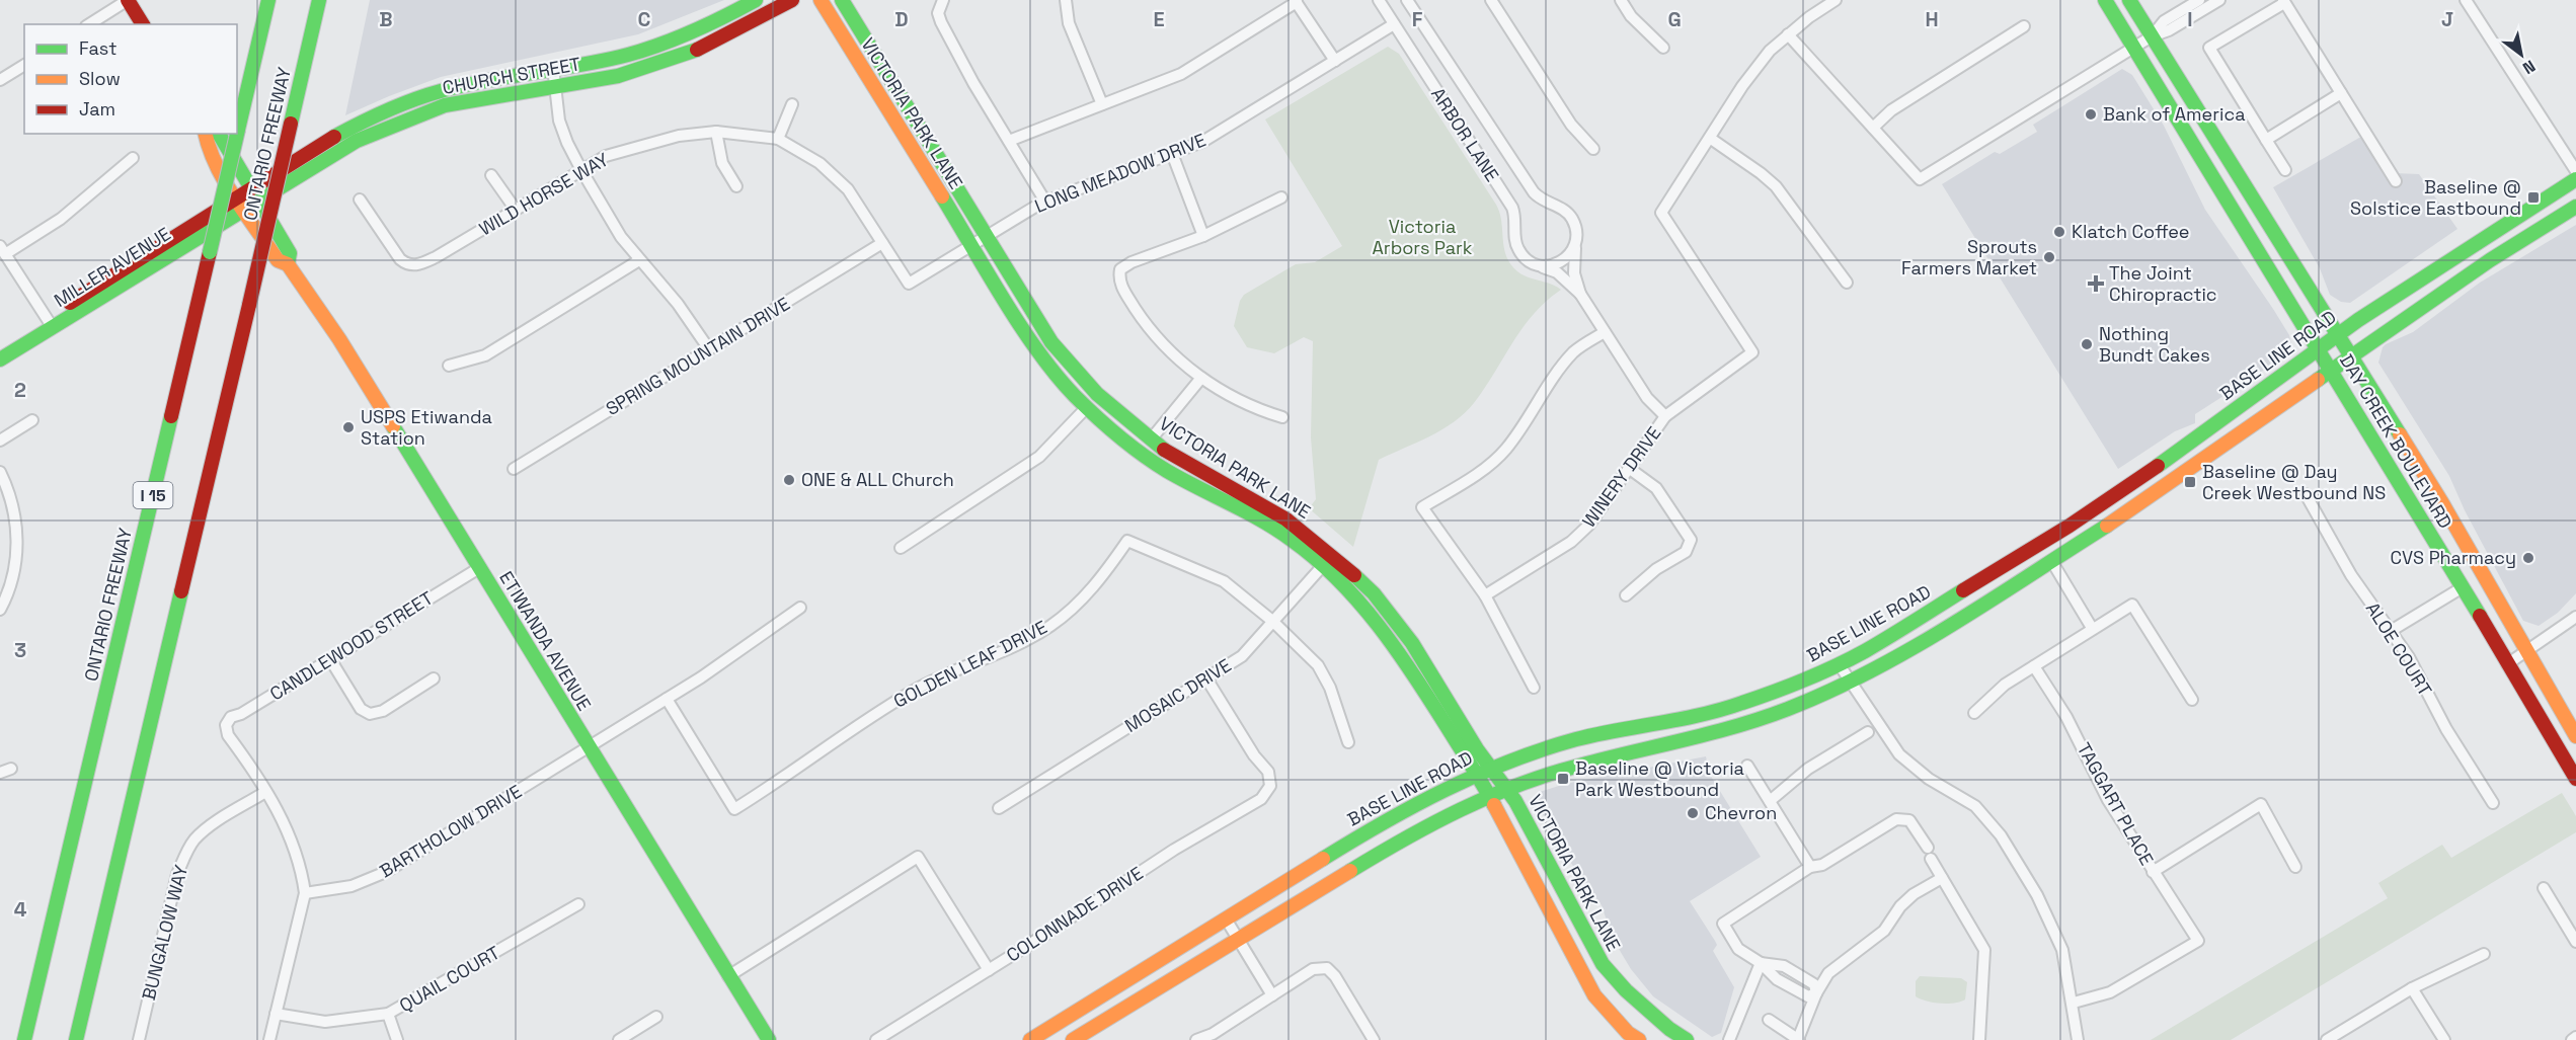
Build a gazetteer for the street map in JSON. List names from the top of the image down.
{
  "streets": {
    "main road": [
      "CHURCH STREET",
      "VICTORIA PARK LANE",
      "ONTARIO FREEWAY",
      "MILLER AVENUE",
      "BASE LINE ROAD",
      "DAY CREEK BOULEVARD",
      "I 15",
      "ETIWANDA AVENUE"
    ],
    "street": [
      "ARBOR LANE",
      "LONG MEADOW DRIVE",
      "WILD HORSE WAY",
      "SPRING MOUNTAIN DRIVE",
      "WINERY DRIVE",
      "CANDLEWOOD STREET",
      "ALOE COURT",
      "GOLDEN LEAF DRIVE",
      "MOSAIC DRIVE",
      "TAGGART PLACE",
      "BARTHOLOW DRIVE",
      "COLONNADE DRIVE",
      "BUNGALOW WAY",
      "QUAIL COURT"
    ]
  },
  "crossings": [
    ["CHURCH STREET", "MILLER AVENUE"],
    ["CHURCH STREET", "ETIWANDA AVENUE"],
    ["VICTORIA PARK LANE", "LONG MEADOW DRIVE"],
    ["VICTORIA PARK LANE", "BASE LINE ROAD"],
    ["VICTORIA PARK LANE", "MOSAIC DRIVE"],
    ["ARBOR LANE", "LONG MEADOW DRIVE"],
    ["ARBOR LANE", "WINERY DRIVE"],
    ["LONG MEADOW DRIVE", "WILD HORSE WAY"],
    ["WILD HORSE WAY", "SPRING MOUNTAIN DRIVE"],
    ["MILLER AVENUE", "ETIWANDA AVENUE"],
    ["BASE LINE ROAD", "DAY CREEK BOULEVARD"],
    ["ETIWANDA AVENUE", "CANDLEWOOD STREET"],
    ["ETIWANDA AVENUE", "BARTHOLOW DRIVE"],
    ["CANDLEWOOD STREET", "BUNGALOW WAY"],
    ["GOLDEN LEAF DRIVE", "MOSAIC DRIVE"],
    ["GOLDEN LEAF DRIVE", "BARTHOLOW DRIVE"],
    ["MOSAIC DRIVE", "COLONNADE DRIVE"]
  ],
  "parks": ["Victoria Arbors Park"],
  "places": {
    "other": [
      "Bank of America",
      "Klatch Coffee",
      "Sprouts Farmers Market",
      "Nothing Bundt Cakes",
      "USPS Etiwanda Station",
      "ONE & ALL Church",
      "CVS Pharmacy",
      "Chevron"
    ],
    "transit": ["Baseline @ Solstice Eastbound", "Baseline @ Day Creek Westbound NS", "Baseline @ Victoria Park Westbound"],
    "health": ["The Joint Chiropractic"]
  },
  "legend": ["Fast", "Slow", "Jam"],
  "north": "bottom right",
  "grid": {
    "columns": [
      "B",
      "C",
      "D",
      "E",
      "F",
      "G",
      "H",
      "I",
      "J"
    ],
    "rows": ["2", "3", "4"]
  }
}
